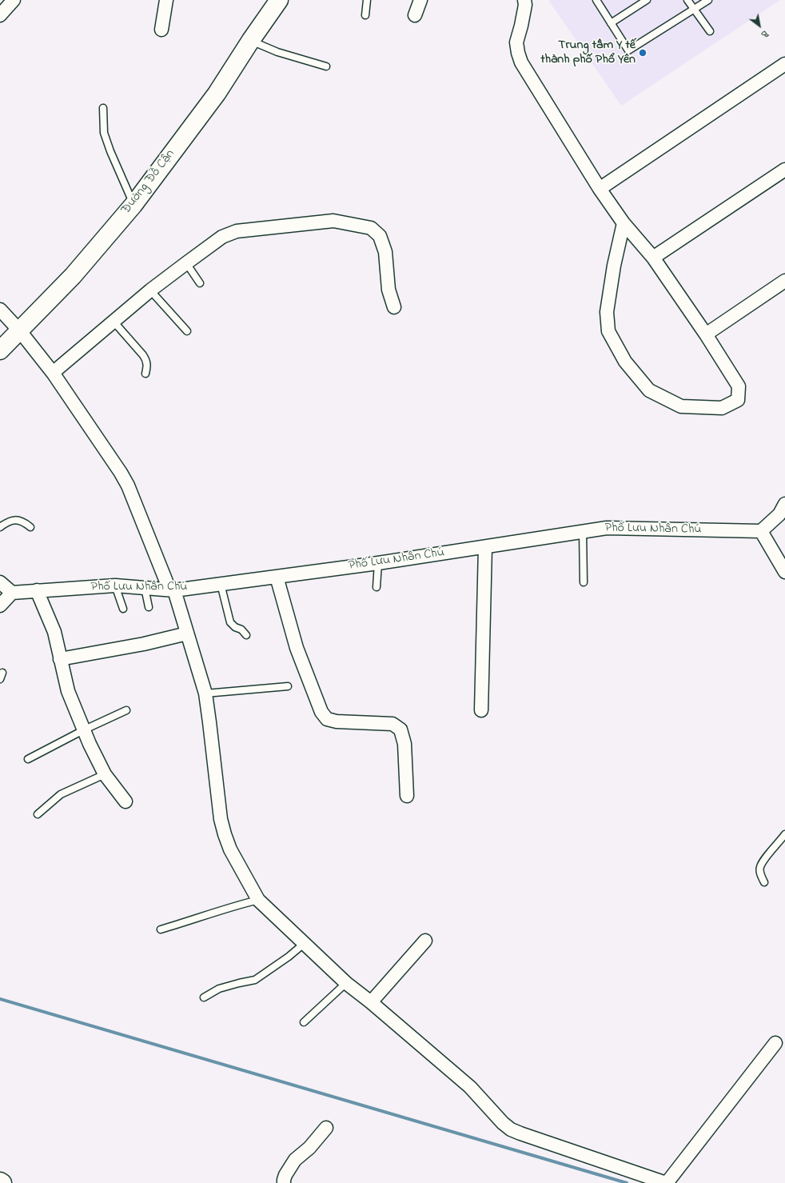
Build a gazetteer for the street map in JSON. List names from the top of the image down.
{
  "streets": {
    "main road": ["Đường Đỗ Cận"],
    "street": ["Phố Lưu Nhân Chú"]
  },
  "places": ["Trung tâm Y tế thành phố Phổ Yên"],
  "north": "bottom right"
}
